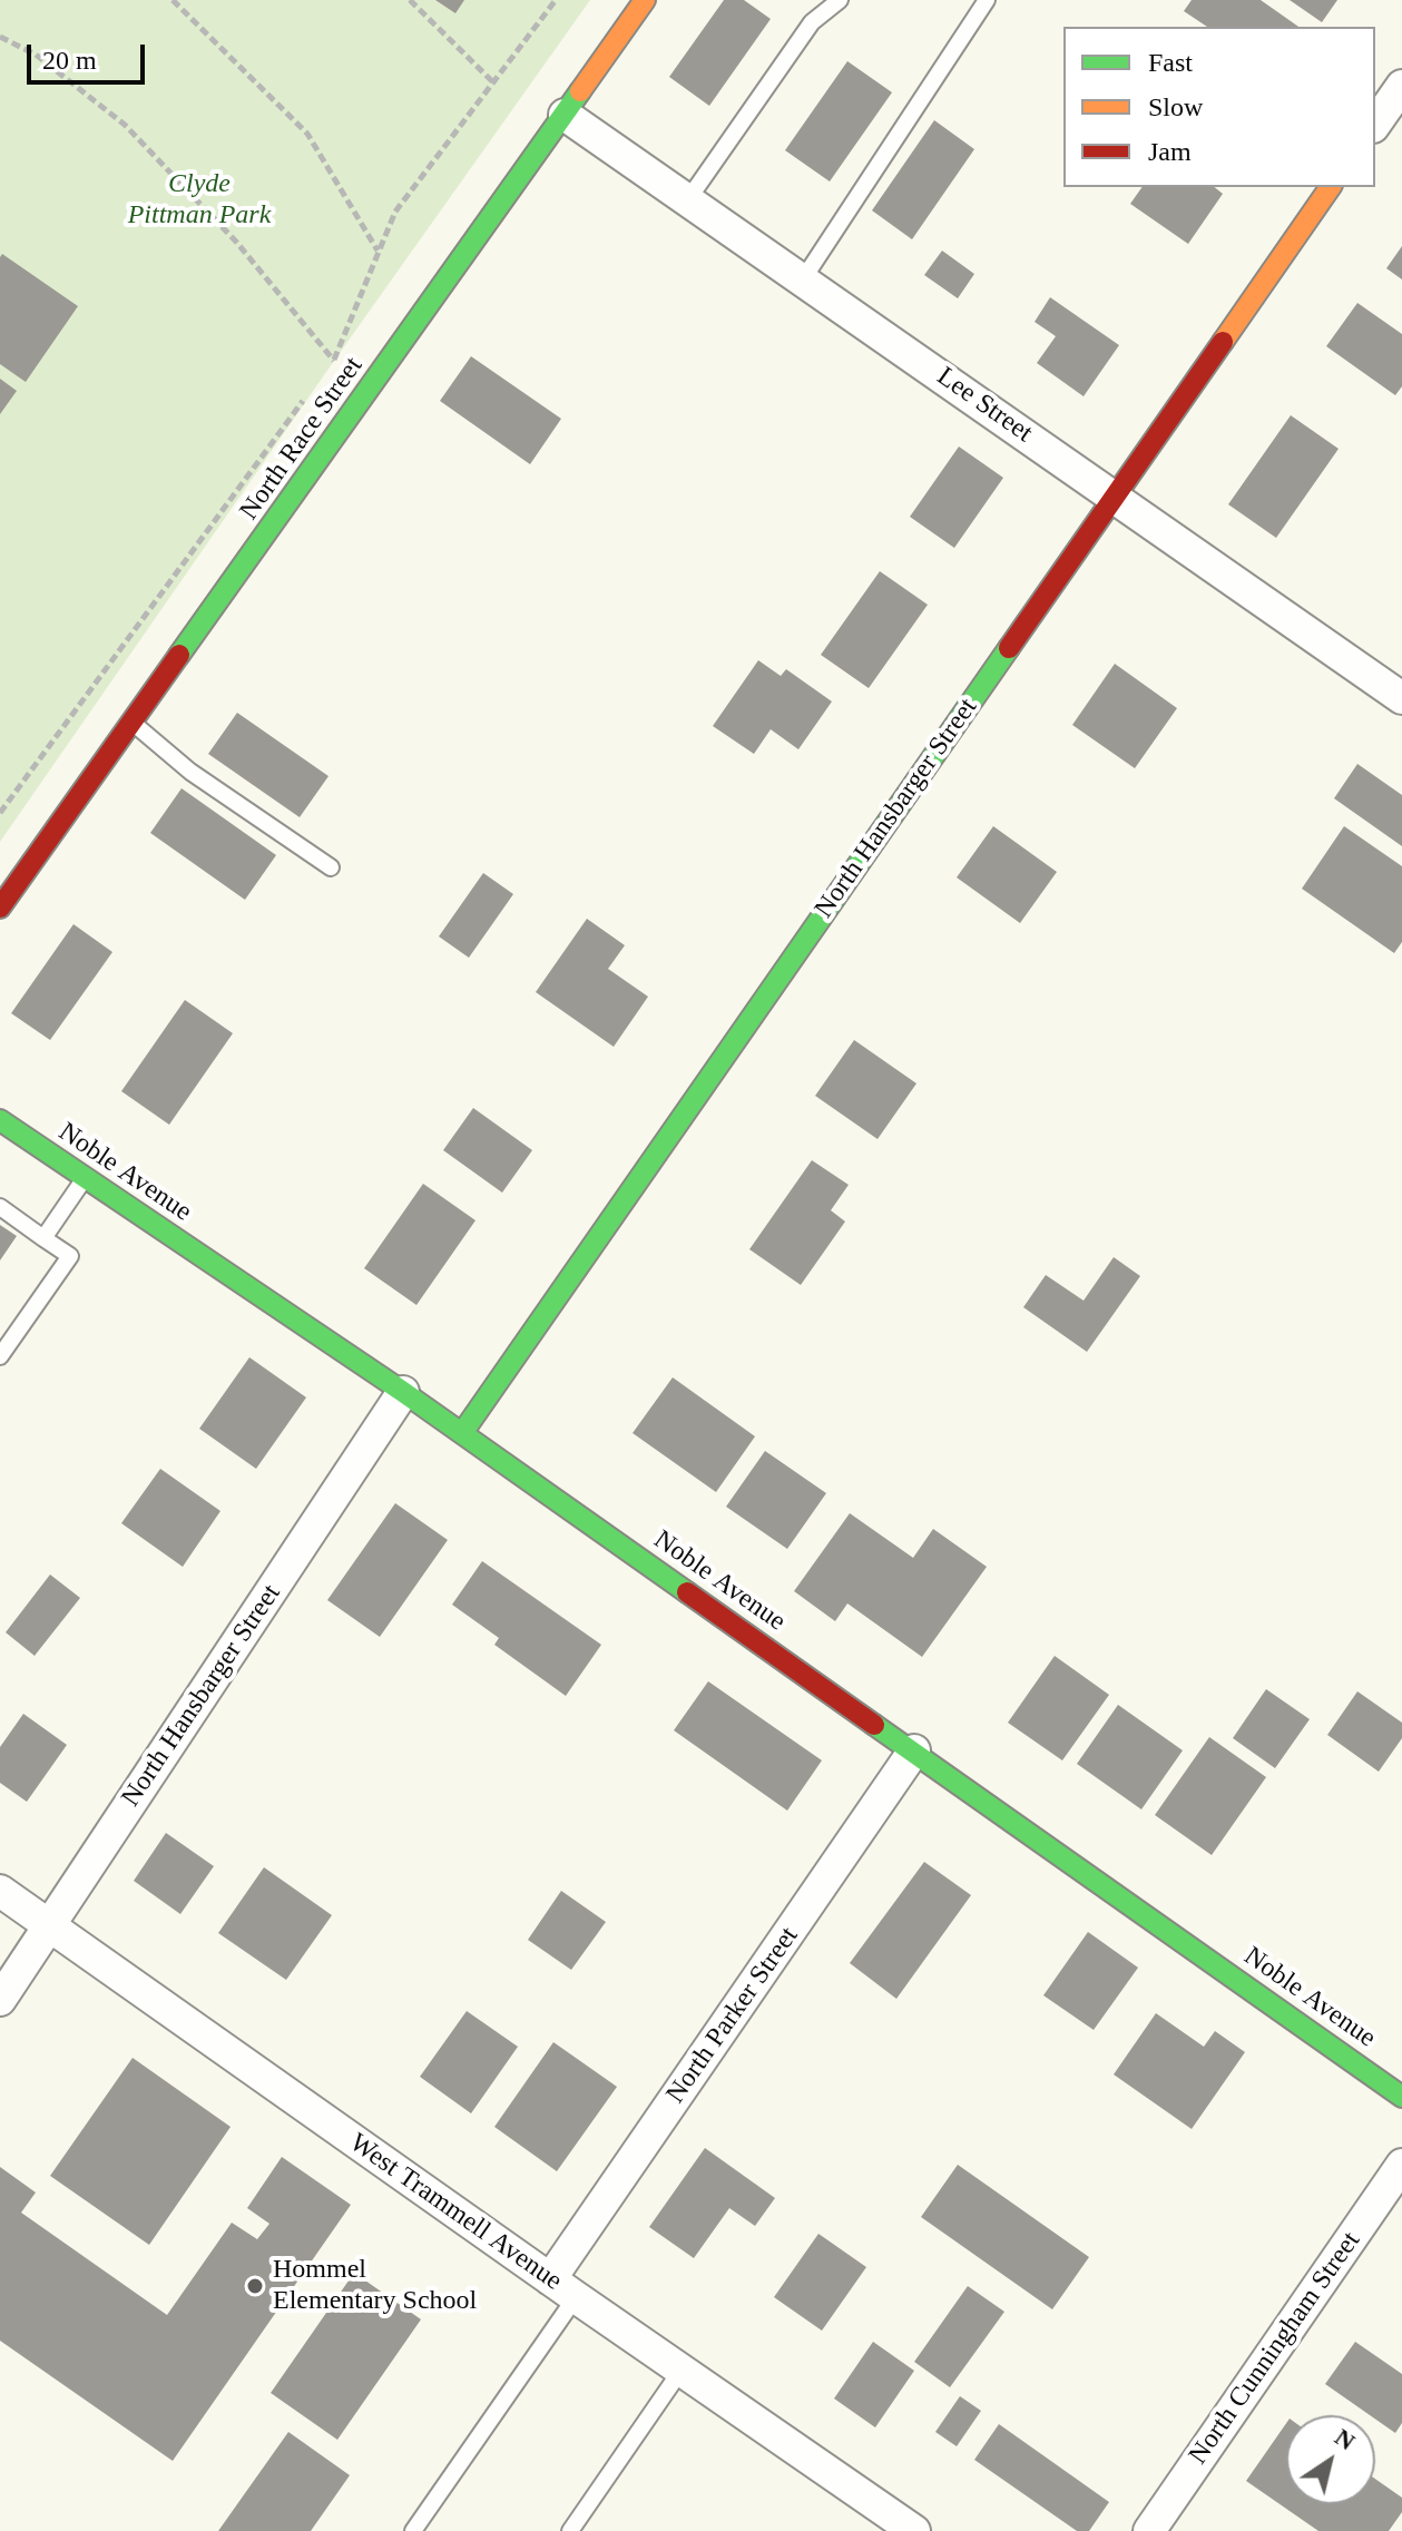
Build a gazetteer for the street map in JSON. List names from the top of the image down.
{
  "streets": {
    "street": [
      "Lee Street",
      "North Race Street",
      "North Hansbarger Street",
      "Noble Avenue",
      "North Parker Street",
      "West Trammell Avenue",
      "North Cunningham Street"
    ]
  },
  "crossings": [
    ["Lee Street", "North Race Street"],
    ["Lee Street", "North Hansbarger Street"],
    ["North Hansbarger Street", "Noble Avenue"],
    ["North Hansbarger Street", "West Trammell Avenue"],
    ["Noble Avenue", "North Parker Street"],
    ["North Parker Street", "West Trammell Avenue"]
  ],
  "parks": ["Clyde Pittman Park"],
  "places": ["Hommel Elementary School"],
  "legend": ["Fast", "Slow", "Jam"],
  "scale_bar": "20 m",
  "north": "top right"
}
